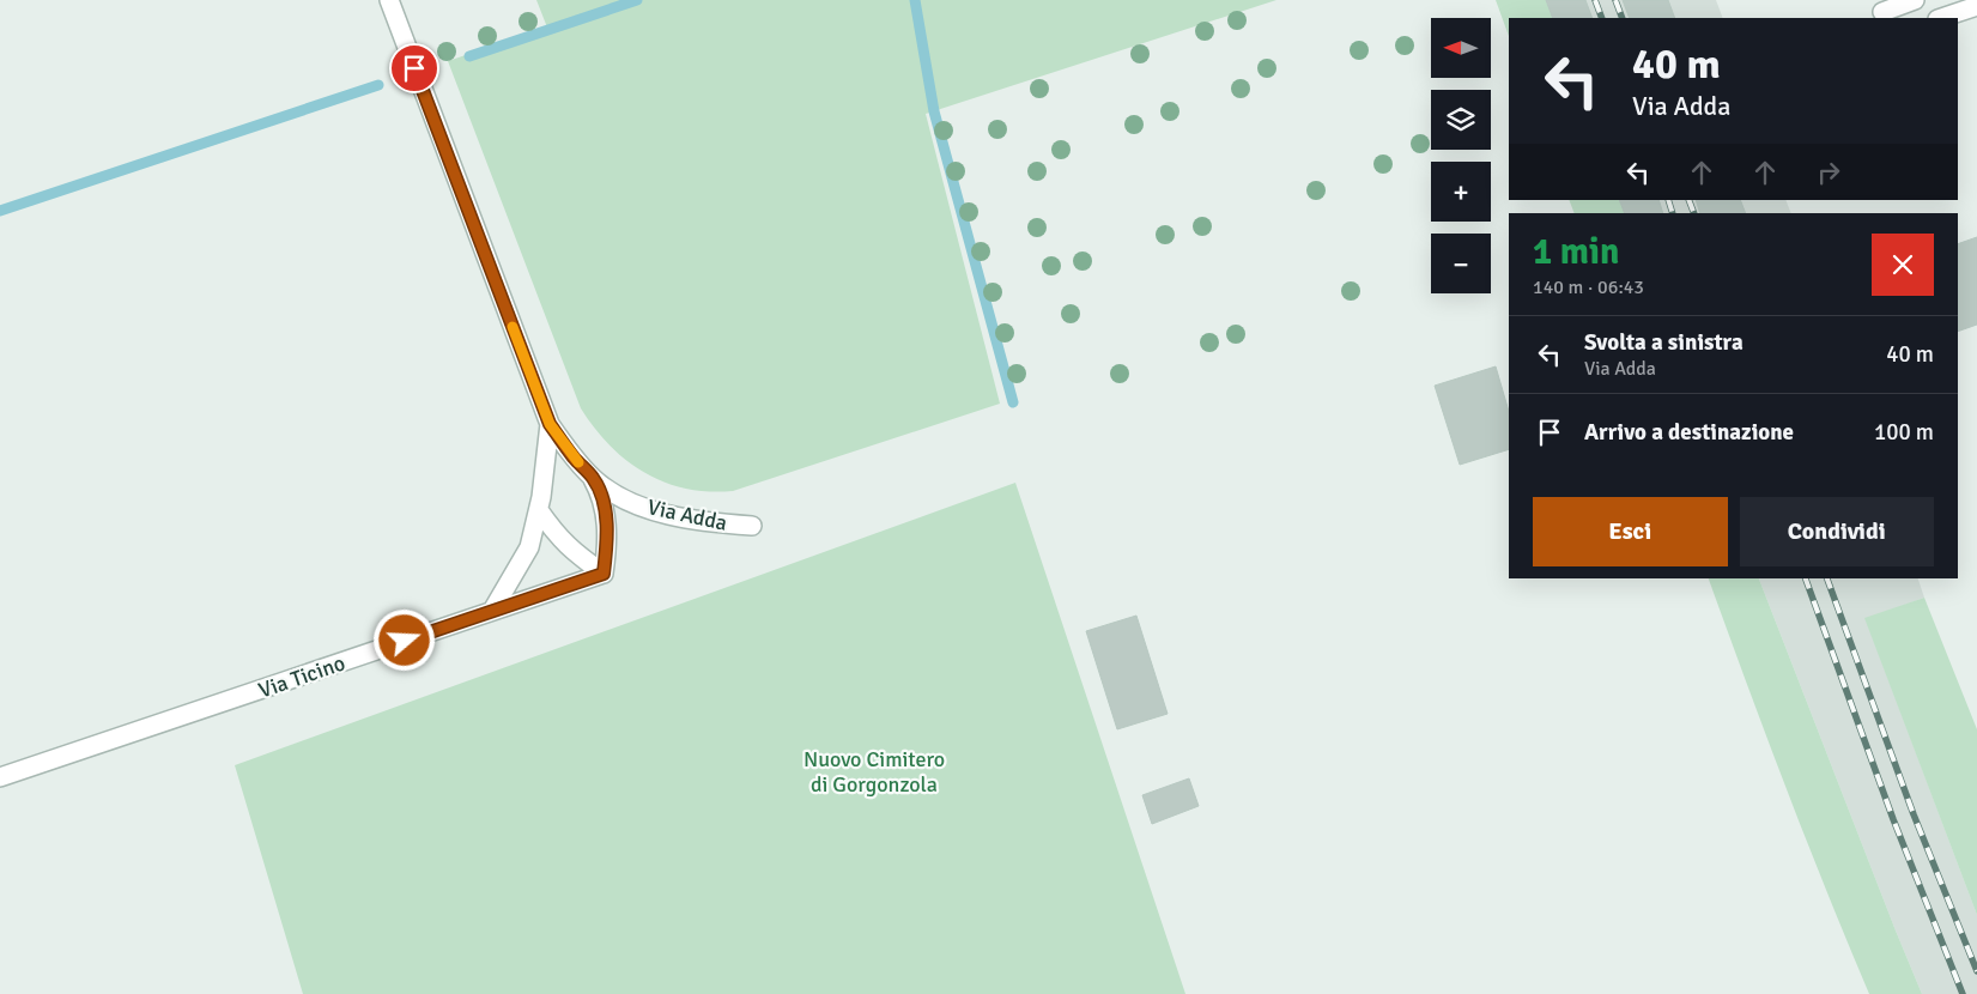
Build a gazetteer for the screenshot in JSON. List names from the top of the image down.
{
  "streets": {
    "street": ["Via Adda", "Via Ticino"]
  },
  "crossings": [
    ["Via Adda", "Via Ticino"]
  ],
  "parks": ["Nuovo Cimitero di Gorgonzola"],
  "north": "left",
  "page": {
    "map_buttons": ["+", "−"],
    "turn": ["40 m", "Via Adda"],
    "heading": ["1 min", "140 m · 06:43"],
    "list": [
      {
        "name": "Svolta a sinistra",
        "note": "Via Adda",
        "value": "40 m"
      },
      {
        "name": "Arrivo a destinazione",
        "value": "100 m"
      }
    ],
    "buttons": ["Esci", "Condividi"]
  }
}
